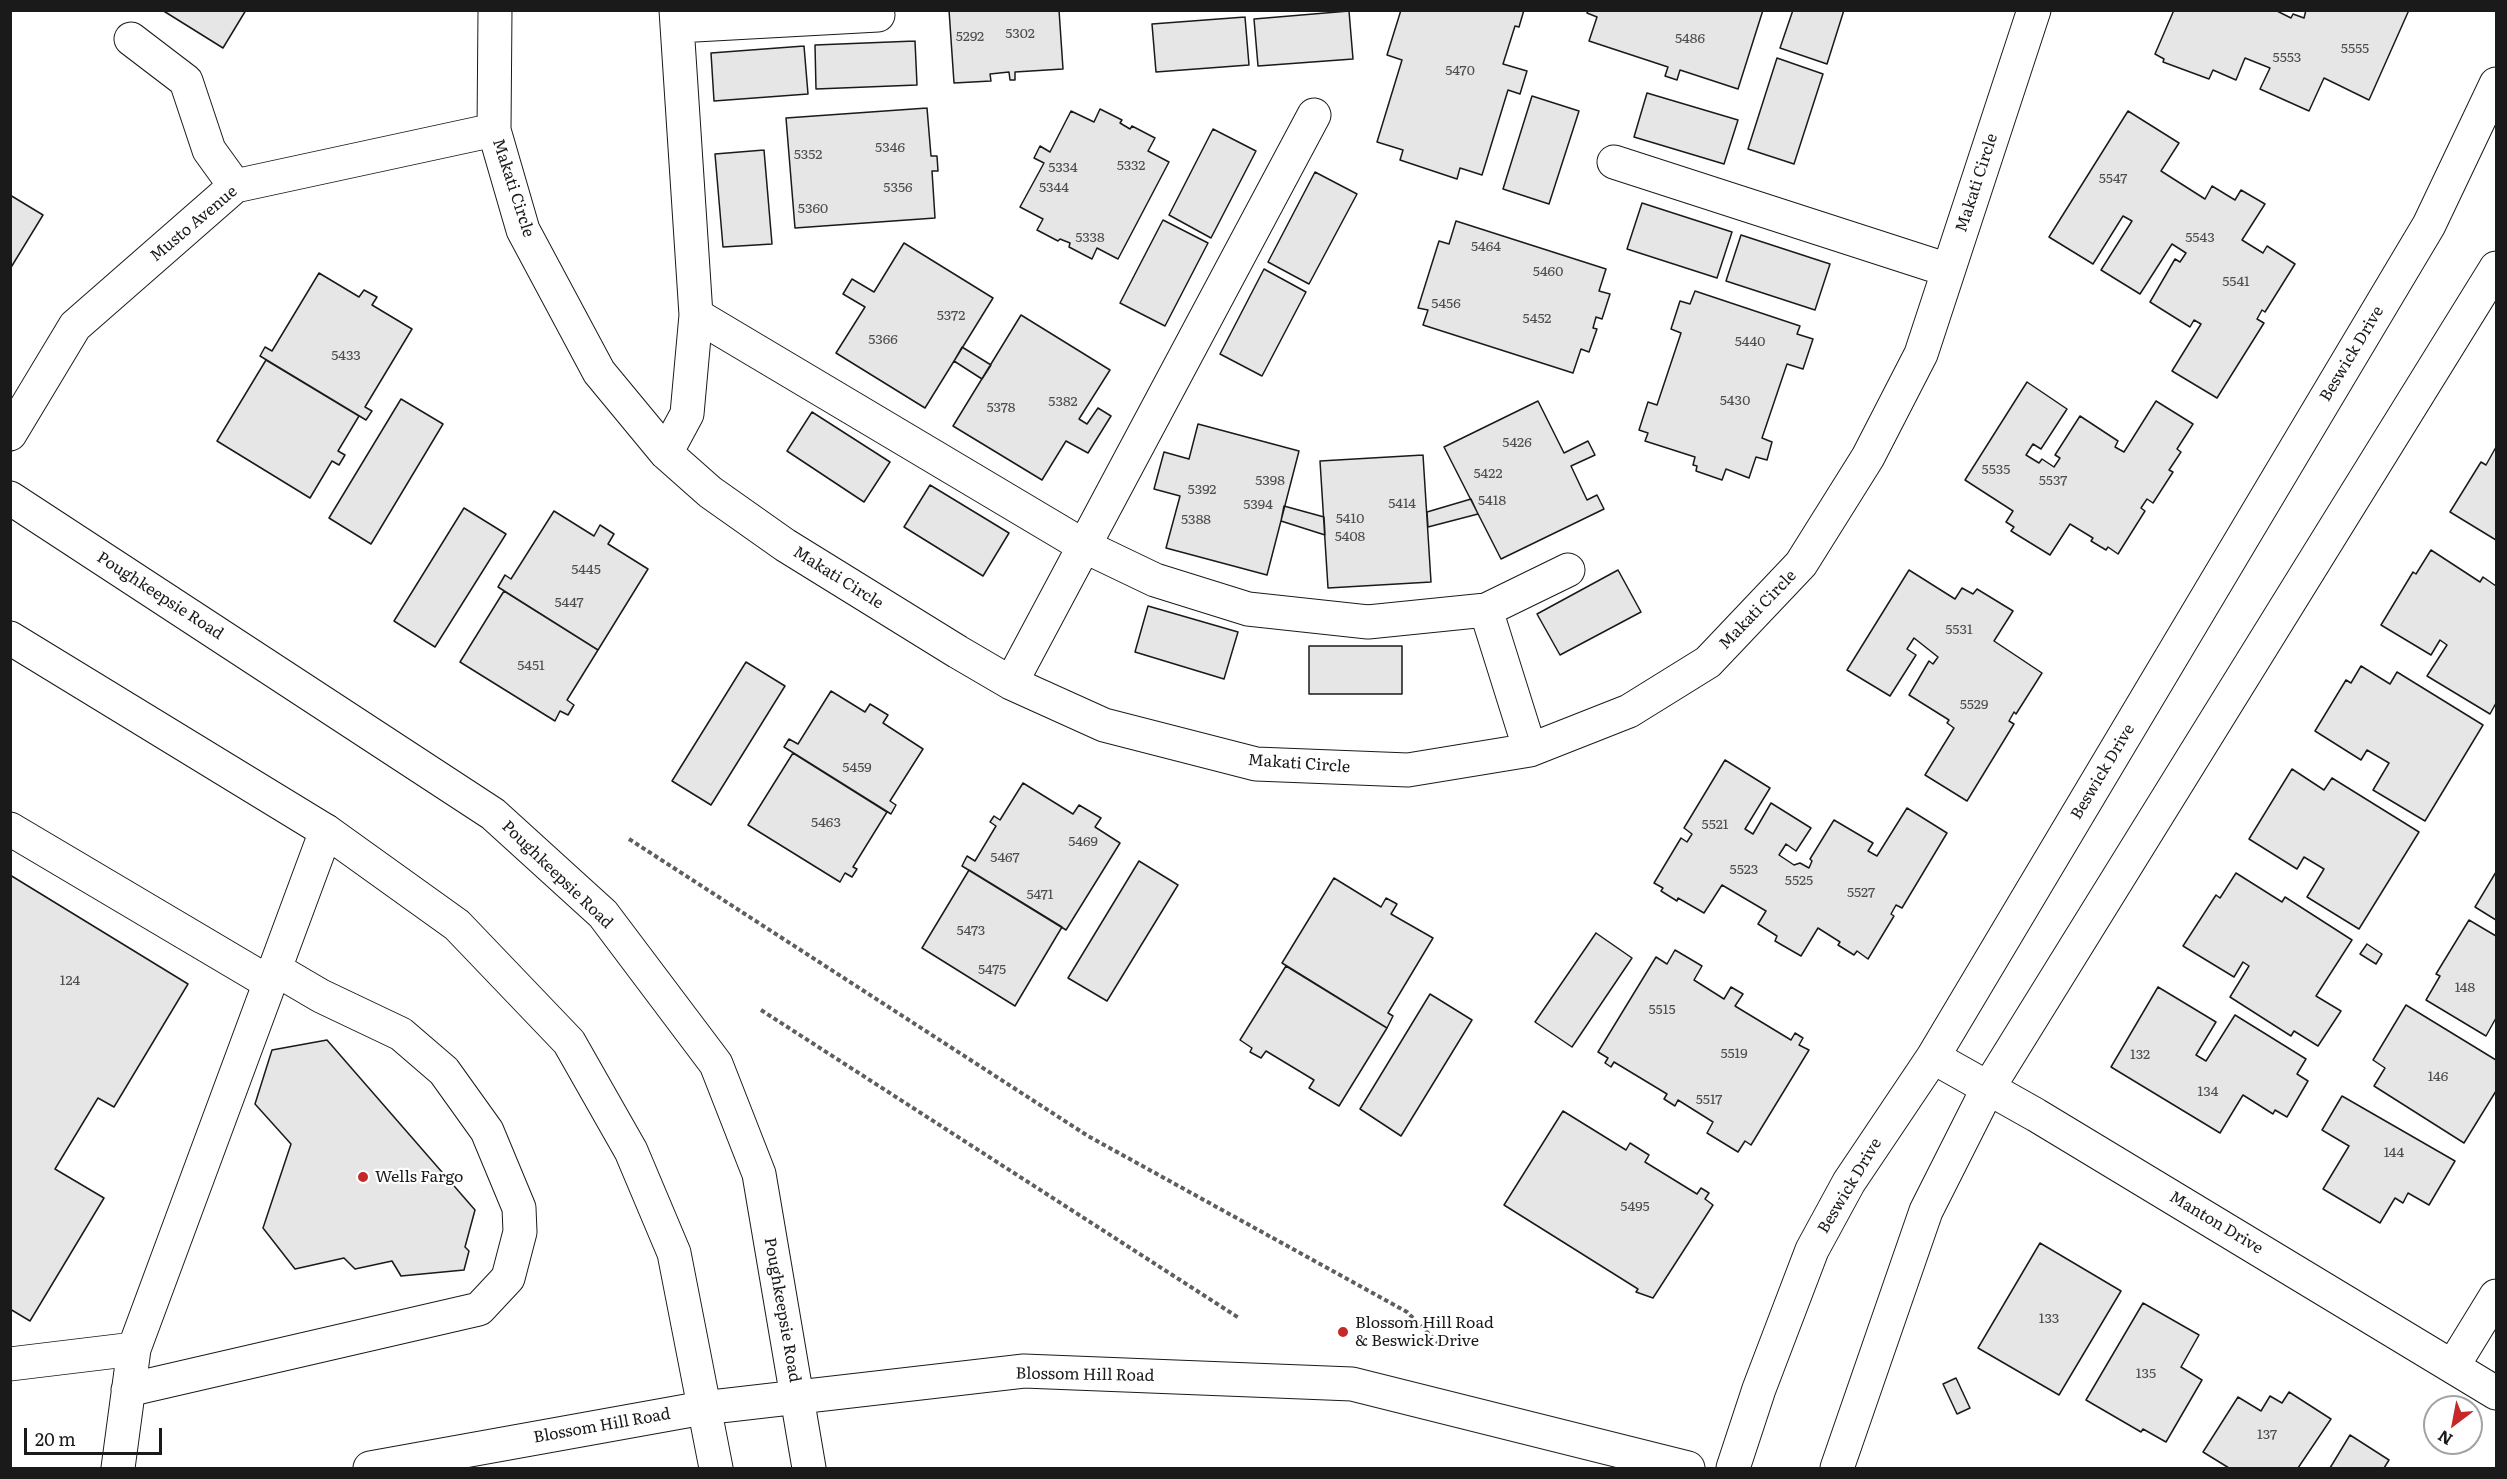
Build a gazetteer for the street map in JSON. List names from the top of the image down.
{
  "streets": {
    "street": [
      "Makati Circle",
      "Musto Avenue",
      "Beswick Drive",
      "Poughkeepsie Road",
      "Manton Drive",
      "Blossom Hill Road"
    ]
  },
  "crossings": [
    ["Makati Circle", "Musto Avenue"],
    ["Beswick Drive", "Manton Drive"],
    ["Poughkeepsie Road", "Blossom Hill Road"]
  ],
  "places": ["Wells Fargo", "Blossom Hill Road & Beswick Drive"],
  "house_numbers": [
    "5302",
    "5292",
    "5486",
    "5555",
    "5553",
    "5470",
    "5346",
    "5352",
    "5332",
    "5334",
    "5547",
    "5356",
    "5344",
    "5360",
    "5338",
    "5543",
    "5464",
    "5460",
    "5541",
    "5456",
    "5372",
    "5452",
    "5366",
    "5440",
    "5433",
    "5430",
    "5382",
    "5378",
    "5426",
    "5535",
    "5422",
    "5398",
    "5537",
    "5392",
    "5418",
    "5414",
    "5394",
    "5410",
    "5388",
    "5408",
    "5445",
    "5447",
    "5531",
    "5451",
    "5529",
    "5459",
    "5463",
    "5521",
    "5469",
    "5467",
    "5523",
    "5525",
    "5527",
    "5471",
    "5473",
    "5475",
    "124",
    "148",
    "5515",
    "5519",
    "132",
    "146",
    "134",
    "5517",
    "144",
    "5495",
    "133",
    "135",
    "137"
  ],
  "scale_bar": "20 m",
  "north": "bottom left"
}
